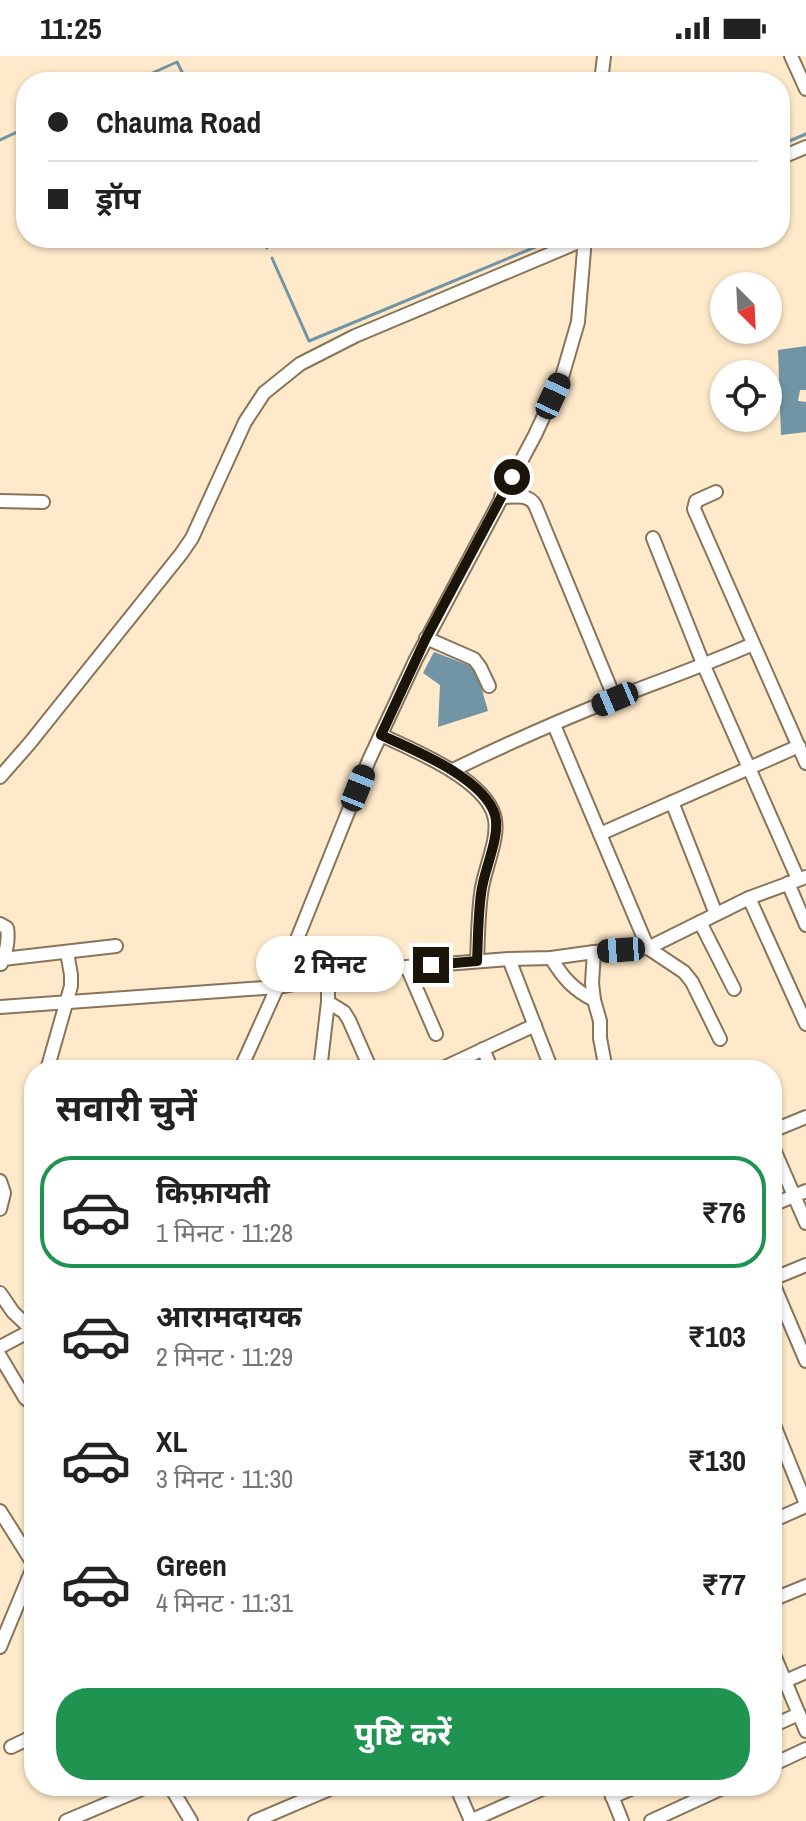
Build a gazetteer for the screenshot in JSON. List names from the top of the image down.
{
  "north": "bottom right",
  "page": {
    "status": "11:25",
    "banner": ["Chauma Road", "ड्रॉप"],
    "bubble": "2 मिनट",
    "heading": "सवारी चुनें",
    "list": [
      {
        "name": "किफ़ायती",
        "note": "1 मिनट · 11:28",
        "value": "₹76"
      },
      {
        "name": "आरामदायक",
        "note": "2 मिनट · 11:29",
        "value": "₹103"
      },
      {
        "name": "XL",
        "note": "3 मिनट · 11:30",
        "value": "₹130"
      },
      {
        "name": "Green",
        "note": "4 मिनट · 11:31",
        "value": "₹77"
      }
    ],
    "buttons": "पुष्टि करें"
  }
}
